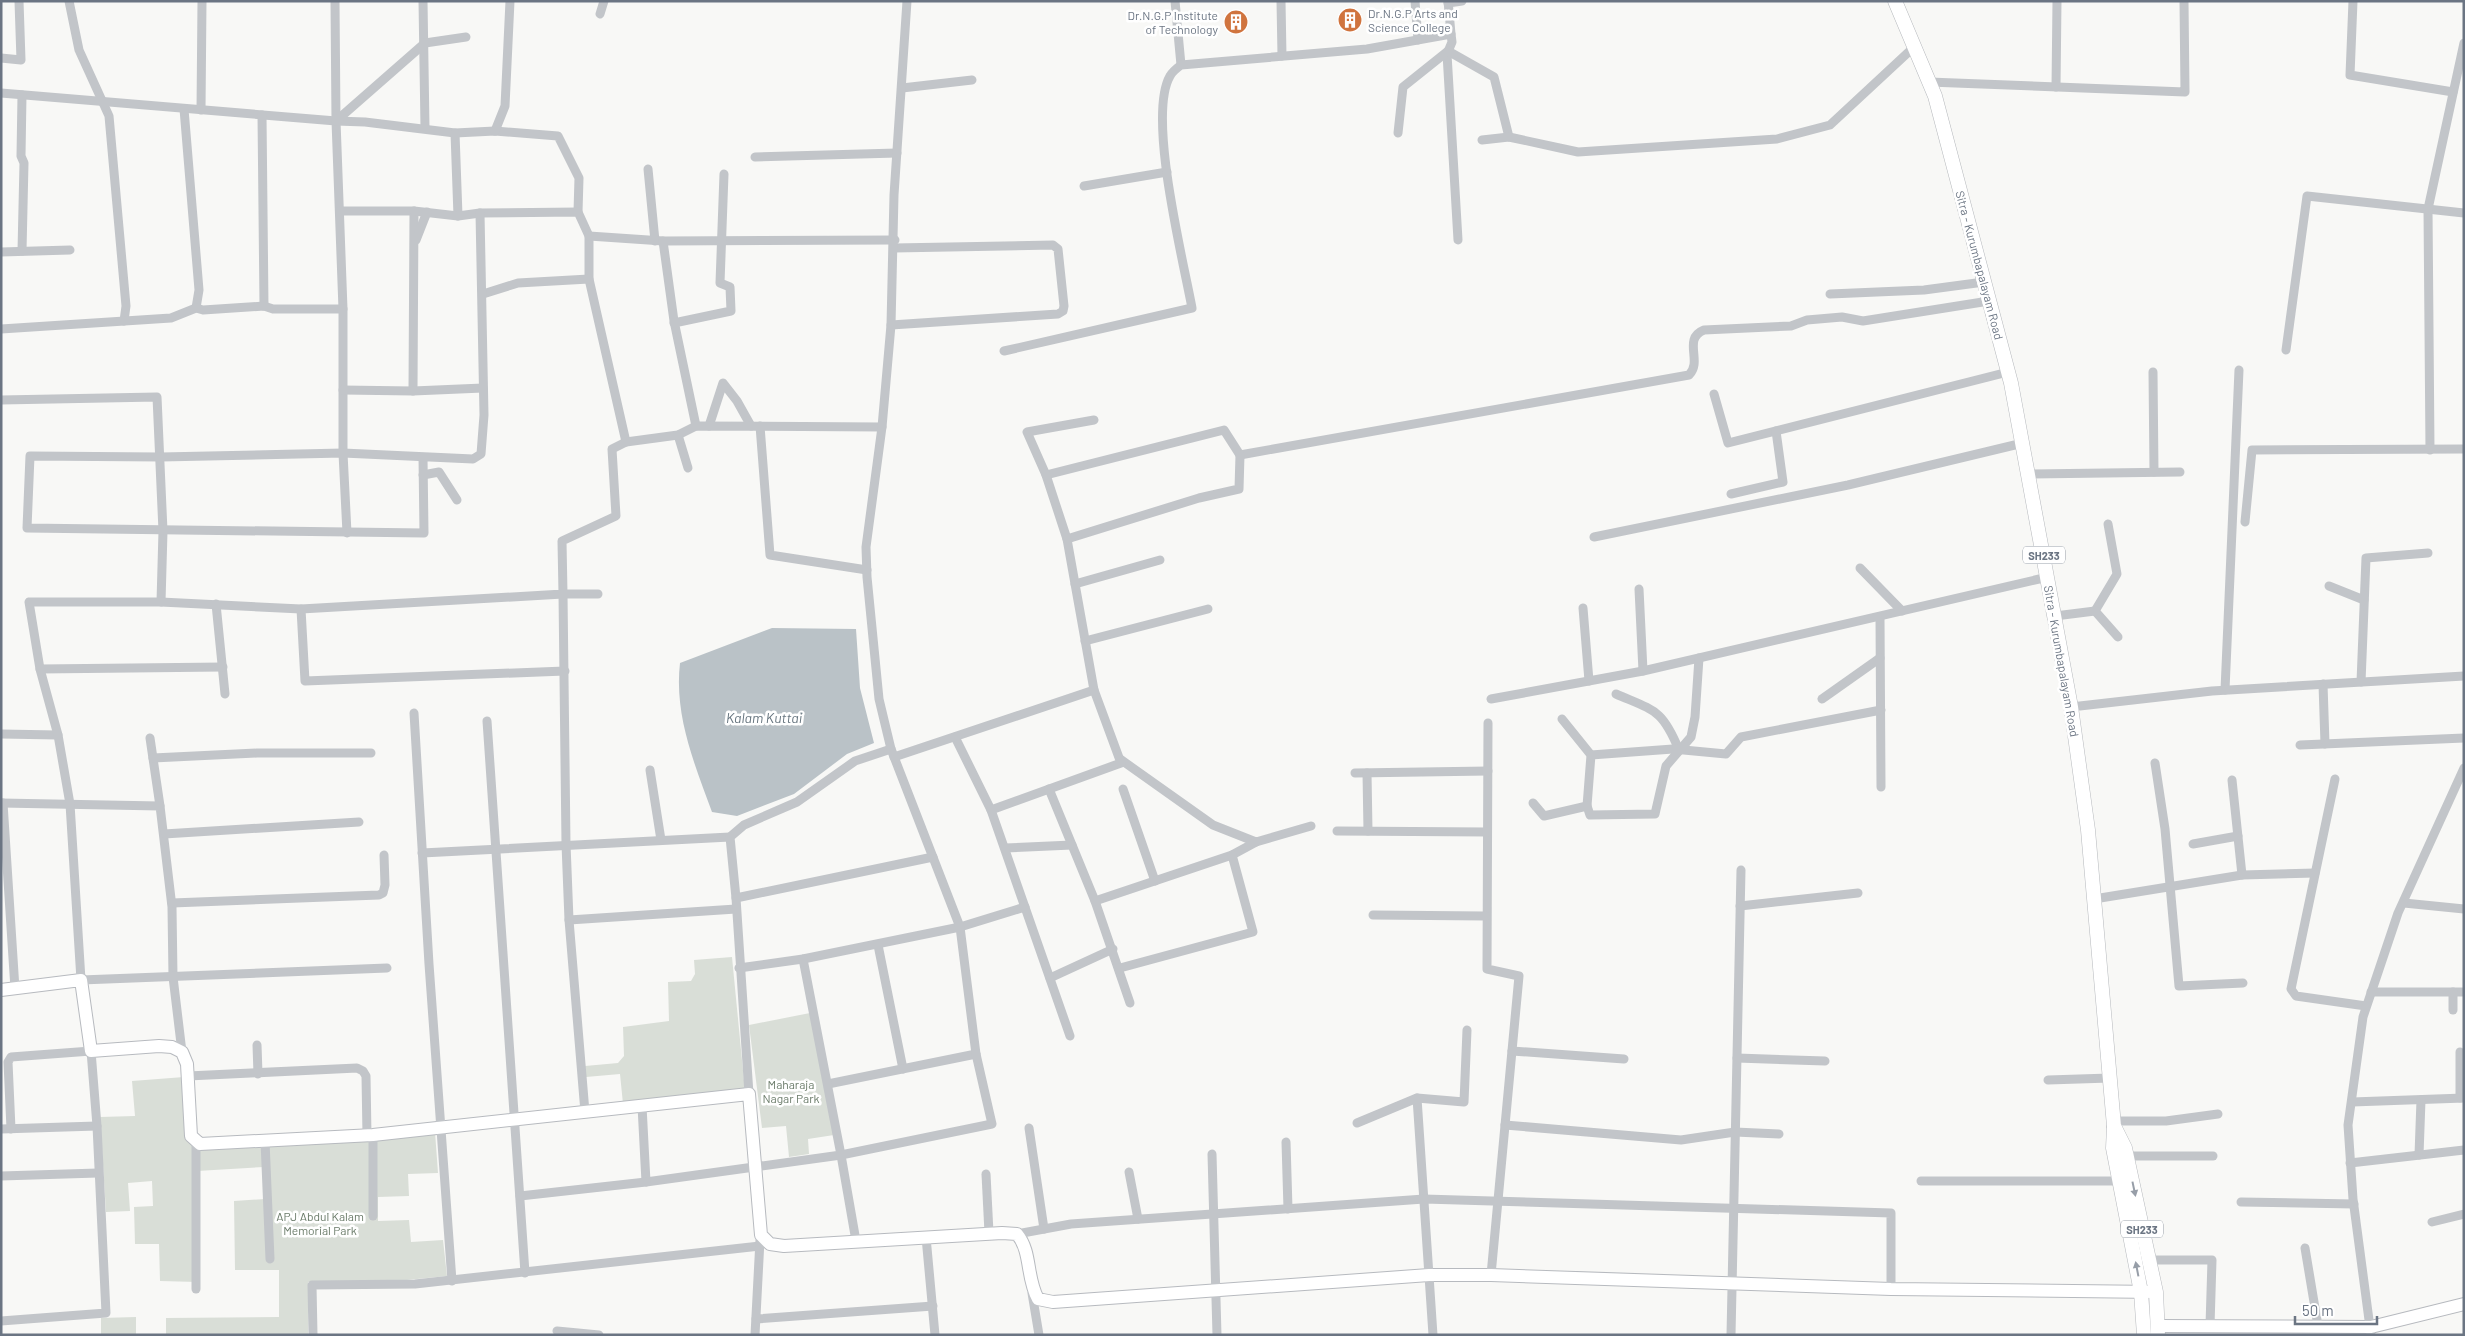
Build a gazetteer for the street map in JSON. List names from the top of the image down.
{
  "streets": {
    "main road": ["Sitra - Kurumbapalayam Road", "SH233"]
  },
  "water": ["Kalam Kuttai"],
  "parks": ["Maharaja Nagar Park", "APJ Abdul Kalam Memorial Park"],
  "places": {
    "building": ["Dr.N.G.P Arts and Science College", "Dr.N.G.P Institute of Technology"]
  },
  "scale_bar": "50 m"
}
